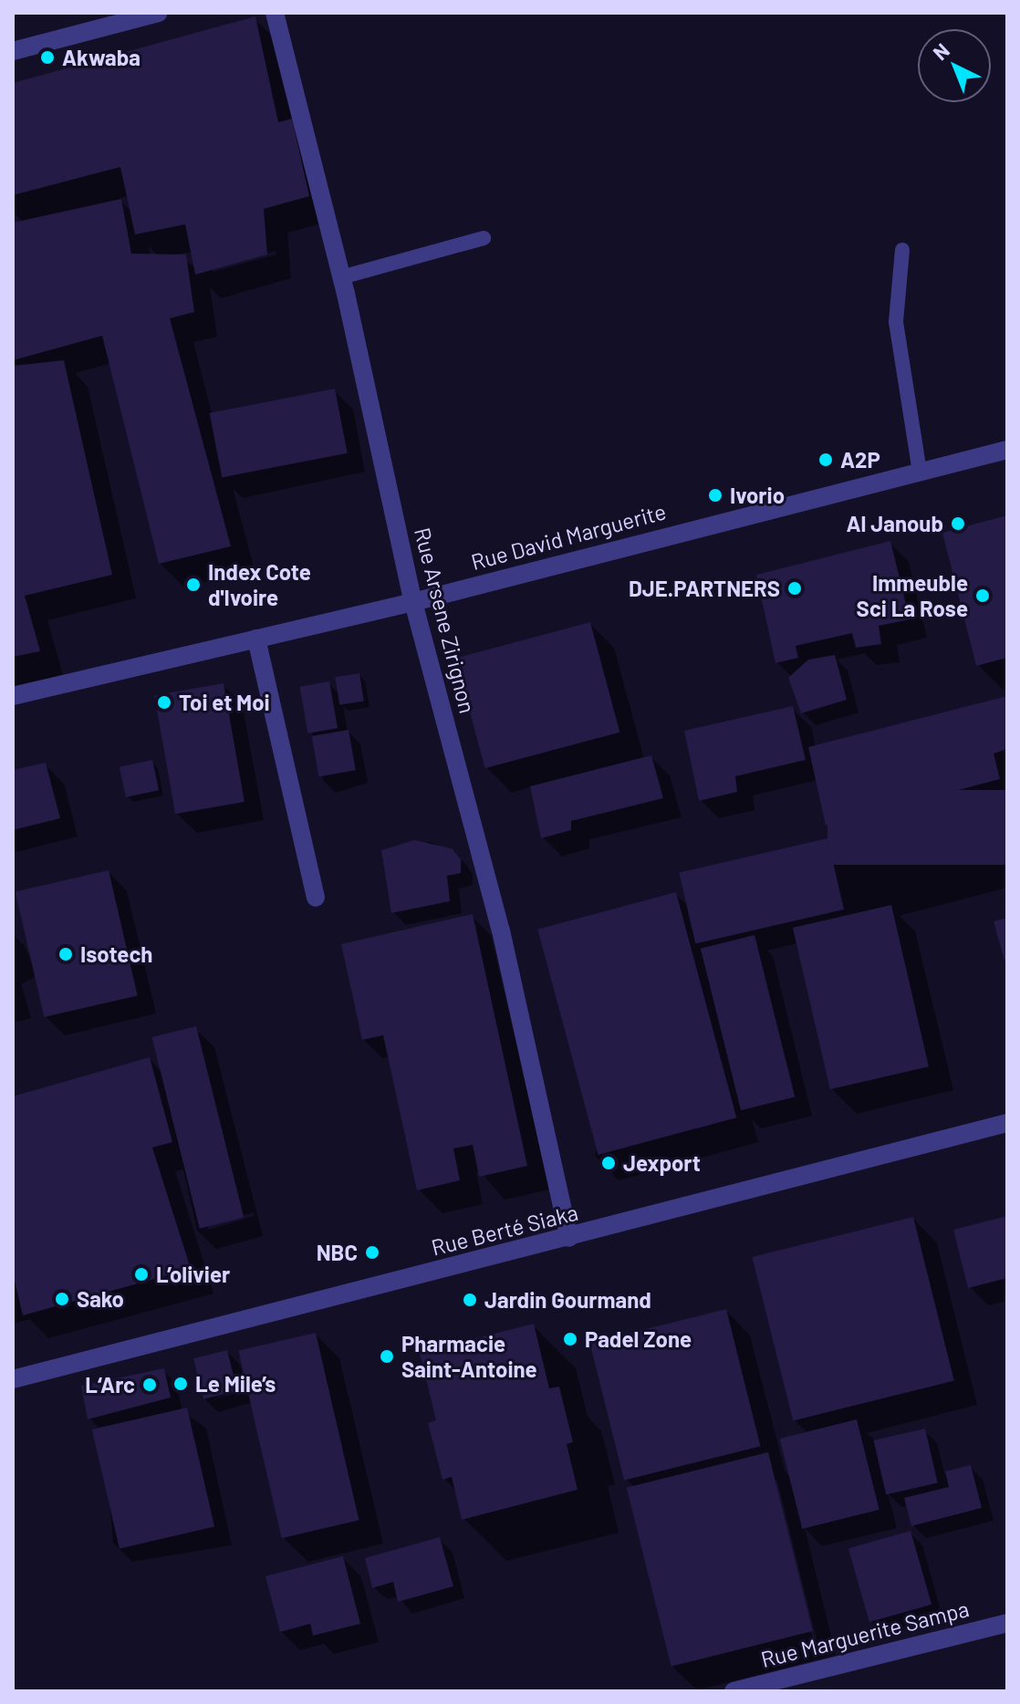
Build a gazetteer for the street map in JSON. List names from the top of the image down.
{
  "streets": {
    "street": [
      "Rue David Marguerite",
      "Rue Arsene Zirignon",
      "Rue Berté Siaka",
      "Rue Marguerite Sampa"
    ]
  },
  "crossings": [
    ["Rue David Marguerite", "Rue Arsene Zirignon"],
    ["Rue Arsene Zirignon", "Rue Berté Siaka"]
  ],
  "places": [
    "Akwaba",
    "A2P",
    "Ivorio",
    "Al Janoub",
    "Index Cote d'Ivoire",
    "DJE.PARTNERS",
    "Immeuble Sci La Rose",
    "Toi et Moi",
    "Isotech",
    "Jexport",
    "NBC",
    "L’olivier",
    "Sako",
    "Jardin Gourmand",
    "Padel Zone",
    "Pharmacie Saint-Antoine",
    "Le Mile’s",
    "L‘Arc"
  ],
  "north": "top left"
}
